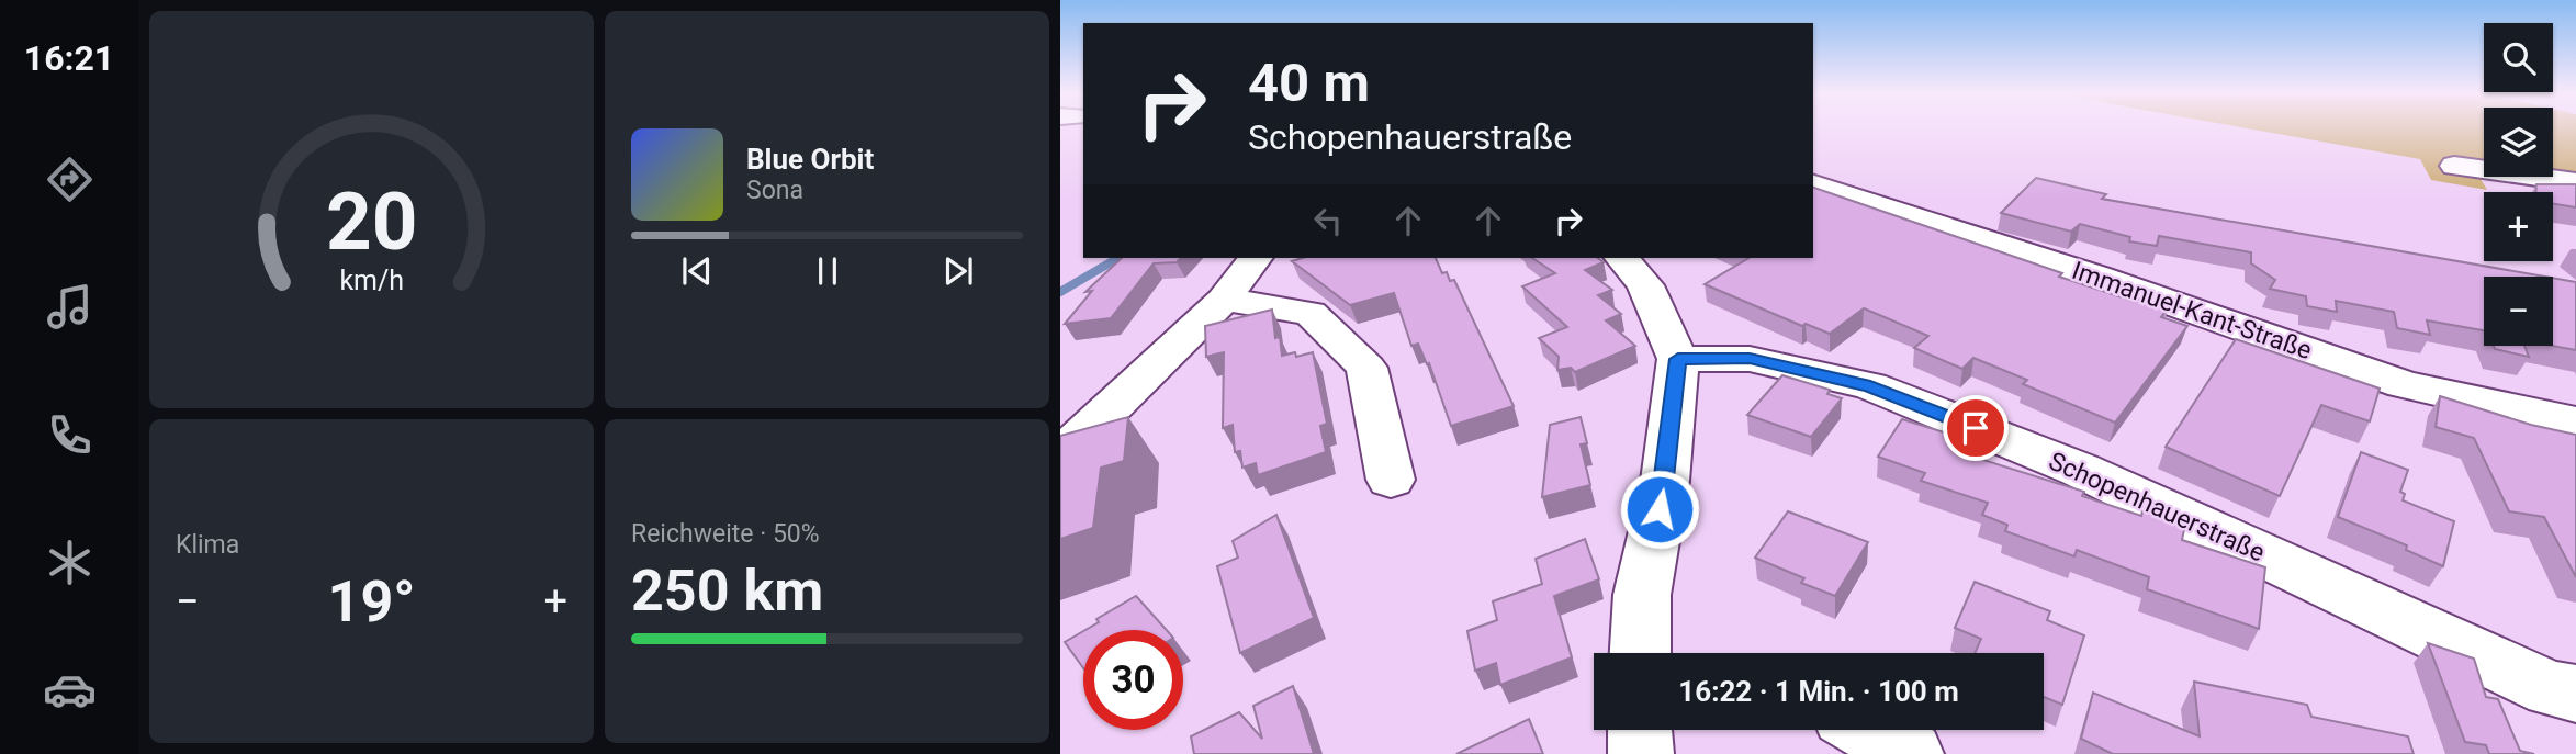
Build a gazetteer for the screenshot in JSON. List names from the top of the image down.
{
  "streets": {
    "street": ["Immanuel-Kant-Straße", "Schopenhauerstraße"]
  },
  "page": {
    "tabs": "16:21",
    "map_buttons": ["+", "−"],
    "turn": ["40 m", "Schopenhauerstraße"],
    "song": ["Blue Orbit", "Sona"],
    "tile": [
      "Klima",
      ["Reichweite · 50%", "250 km"]
    ],
    "heat": ["−", "19°", "+"],
    "limit": "30",
    "trip": "16:22 · 1 Min. · 100 m",
    "gauge": ["20", "km/h"]
  }
}
